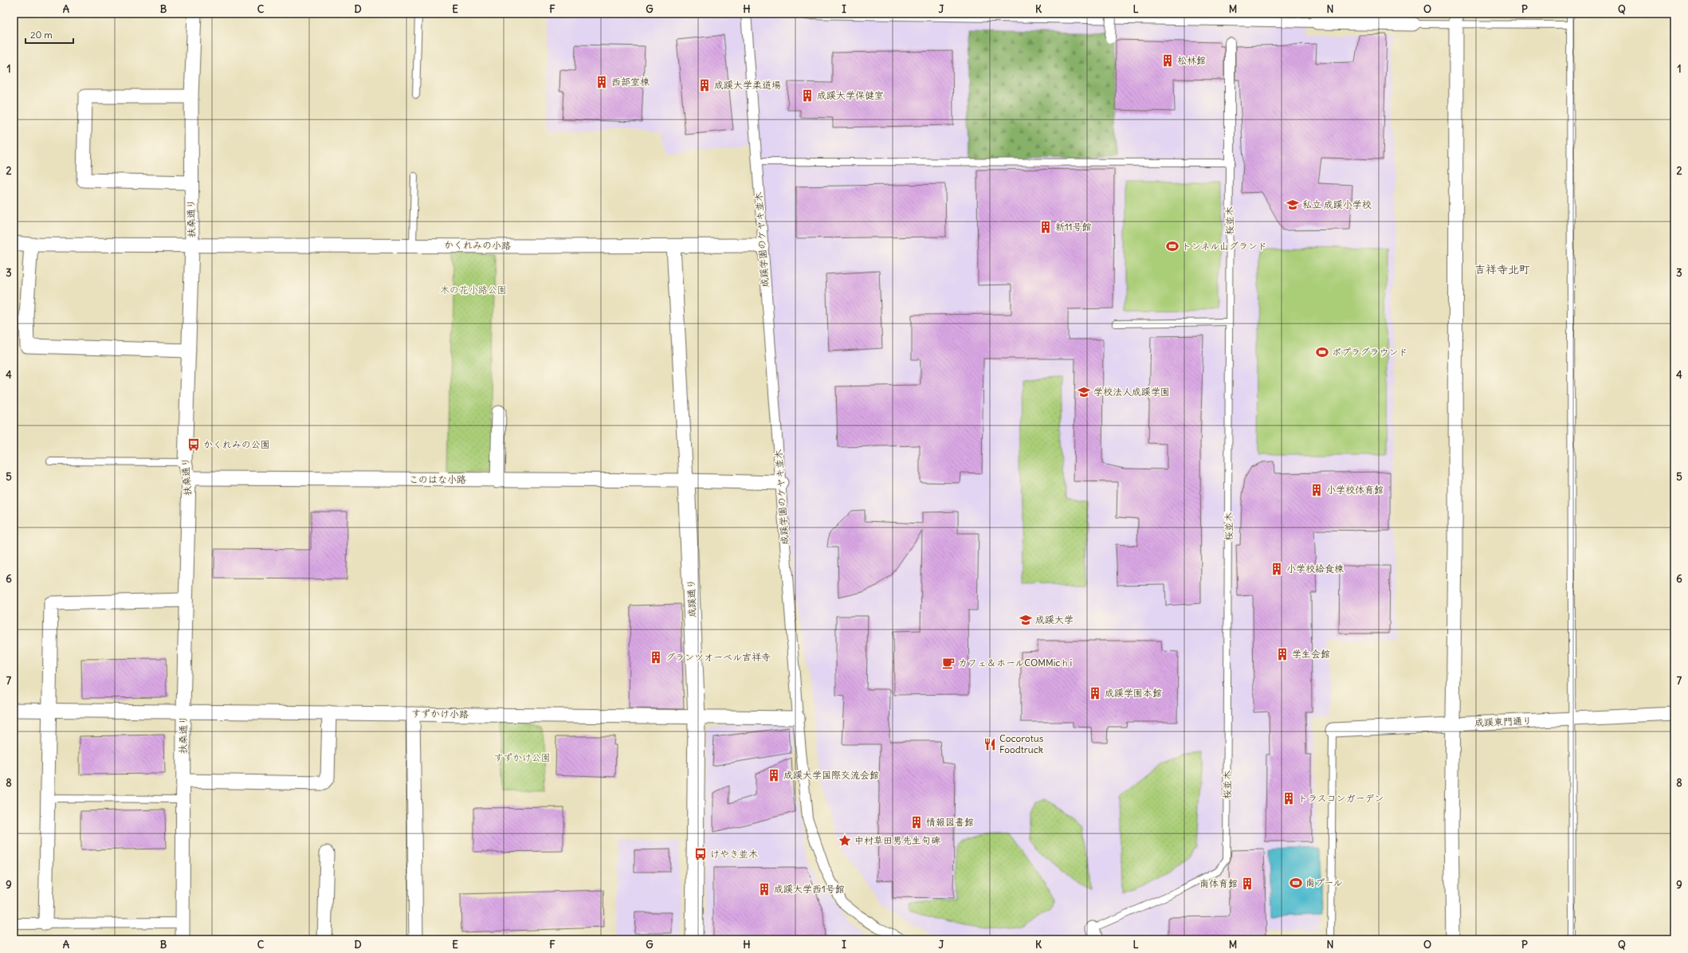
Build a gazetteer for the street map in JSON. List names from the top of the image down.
{
  "streets": {
    "street": [
      "扶桑通り",
      "桜並木",
      "成蹊学園のケヤキ並木",
      "かくれみの小路",
      "このはな小路",
      "成蹊通り",
      "すずかけ小路",
      "成蹊東門通り"
    ]
  },
  "crossings": [
    ["扶桑通り", "かくれみの小路"],
    ["扶桑通り", "このはな小路"],
    ["扶桑通り", "すずかけ小路"],
    ["成蹊学園のケヤキ並木", "かくれみの小路"],
    ["成蹊学園のケヤキ並木", "このはな小路"],
    ["成蹊学園のケヤキ並木", "すずかけ小路"],
    ["このはな小路", "成蹊通り"],
    ["成蹊通り", "すずかけ小路"]
  ],
  "districts": ["吉祥寺北町"],
  "parks": ["木の花小路公園", "すずかけ公園"],
  "places": {
    "building": [
      "松林館",
      "西部室棟",
      "成蹊大学柔道場",
      "成蹊大学保健室",
      "新11号館",
      "小学校体育館",
      "小学校給食棟",
      "学生会館",
      "グランツオーベル吉祥寺",
      "成蹊学園本館",
      "成蹊大学国際交流会館",
      "トラスコンガーデン",
      "情報図書館",
      "南体育館",
      "成蹊大学西1号館"
    ],
    "school or university": ["私立 成蹊小学校", "学校法人成蹊学園", "成蹊大学"],
    "sports": ["トンネル山グランド", "ポプラグラウンド", "南プール"],
    "bus stop": ["かくれみの公園", "けやき並木"],
    "cafe": ["カフェ＆ホールCOMMicｈi"],
    "restaurant": ["Cocorotus Foodtruck"],
    "place": ["中村草田男先生句碑"]
  },
  "scale_bar": "20 m",
  "grid": {
    "columns": [
      "A",
      "B",
      "C",
      "D",
      "E",
      "F",
      "G",
      "H",
      "I",
      "J",
      "K",
      "L",
      "M",
      "N",
      "O",
      "P",
      "Q"
    ],
    "rows": [
      "1",
      "2",
      "3",
      "4",
      "5",
      "6",
      "7",
      "8",
      "9"
    ]
  }
}
